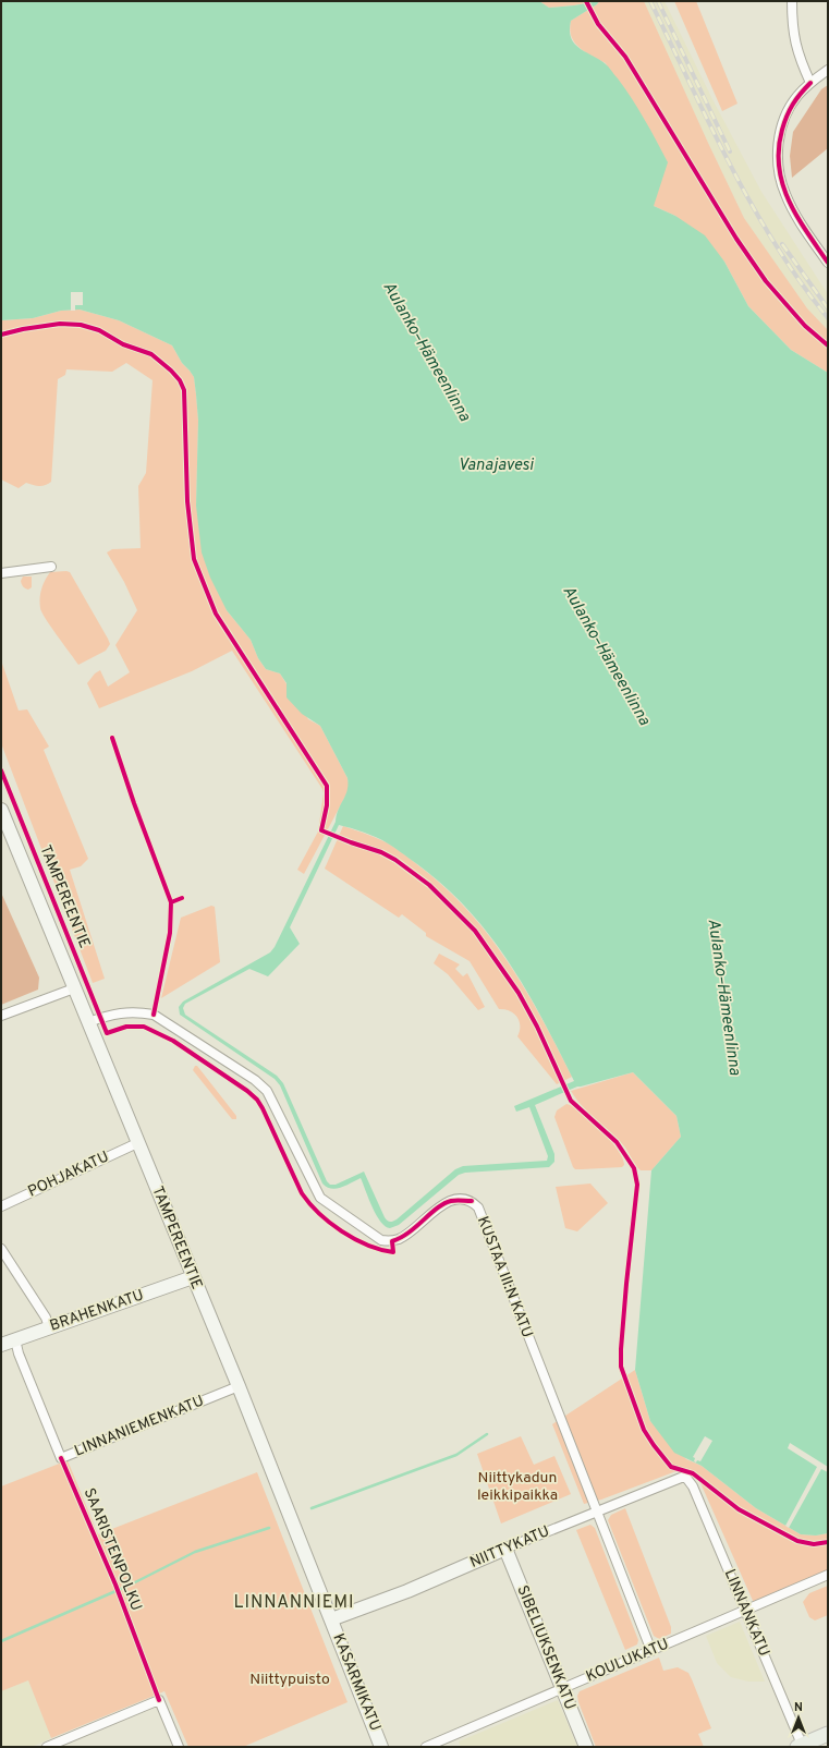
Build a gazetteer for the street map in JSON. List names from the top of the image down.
{
  "streets": {
    "main road": [
      "TAMPEREENTIE",
      "BRAHENKATU",
      "NIITTYKATU",
      "SIBELIUKSENKATU",
      "KASARMIKATU"
    ],
    "street": [
      "POHJAKATU",
      "KUSTAA III:N KATU",
      "LINNANIEMENKATU",
      "LINNANKATU",
      "KOULUKATU"
    ],
    "cycle path": ["SAARISTENPOLKU"]
  },
  "crossings": [
    ["TAMPEREENTIE", "POHJAKATU"],
    ["TAMPEREENTIE", "KUSTAA III:N KATU"],
    ["TAMPEREENTIE", "BRAHENKATU"],
    ["TAMPEREENTIE", "LINNANIEMENKATU"],
    ["TAMPEREENTIE", "NIITTYKATU"],
    ["TAMPEREENTIE", "KASARMIKATU"],
    ["KUSTAA III:N KATU", "NIITTYKATU"],
    ["KUSTAA III:N KATU", "KOULUKATU"],
    ["BRAHENKATU", "LINNANIEMENKATU"],
    ["NIITTYKATU", "LINNANKATU"],
    ["NIITTYKATU", "SIBELIUKSENKATU"],
    ["NIITTYKATU", "KASARMIKATU"],
    ["LINNANKATU", "KOULUKATU"],
    ["SIBELIUKSENKATU", "KOULUKATU"]
  ],
  "districts": ["LINNANNIEMI"],
  "water": ["Aulanko–Hämeenlinna", "Vanajavesi"],
  "parks": ["Niittykadun leikkipaikka", "Niittypuisto"],
  "north": "top"
}
